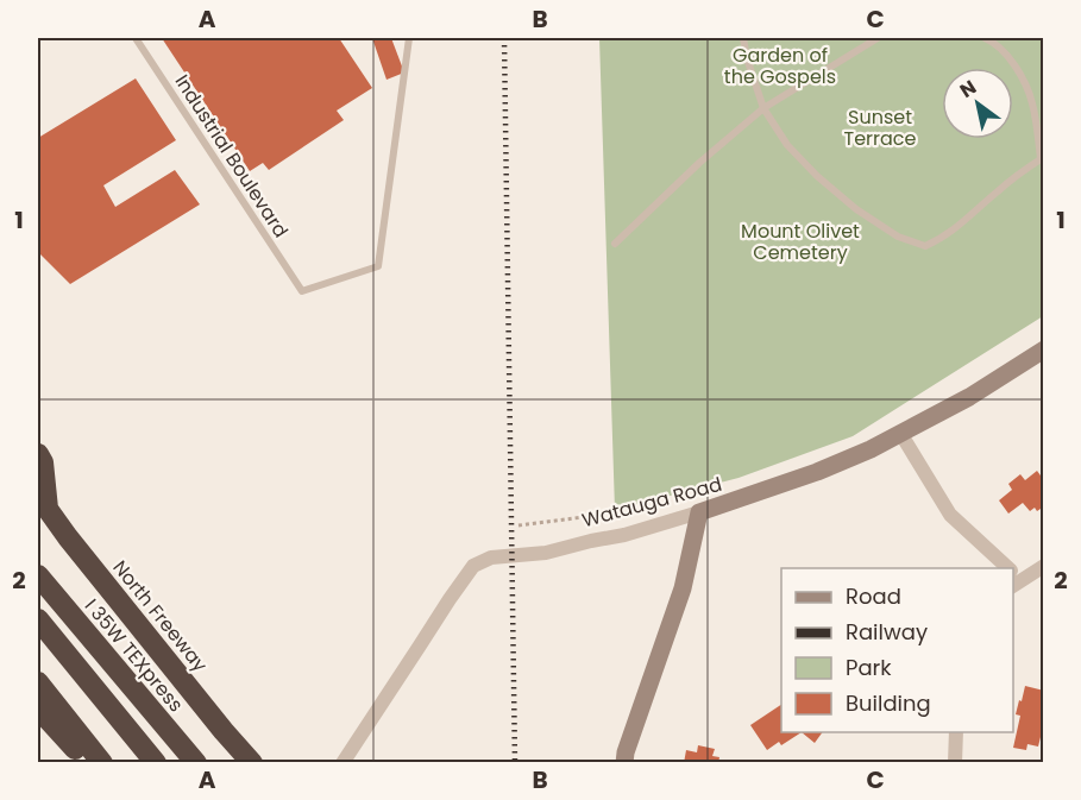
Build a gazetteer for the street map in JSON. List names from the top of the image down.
{
  "streets": {
    "highway": ["North Freeway", "I 35W TEXpress"],
    "street": ["Watauga Road"],
    "lane": ["Industrial Boulevard"]
  },
  "parks": ["Garden of the Gospels", "Sunset Terrace", "Mount Olivet Cemetery"],
  "legend": [
    "Road",
    "Railway",
    "Park",
    "Building"
  ],
  "north": "top left",
  "grid": {
    "columns": ["A", "B", "C"],
    "rows": ["1", "2"]
  }
}
